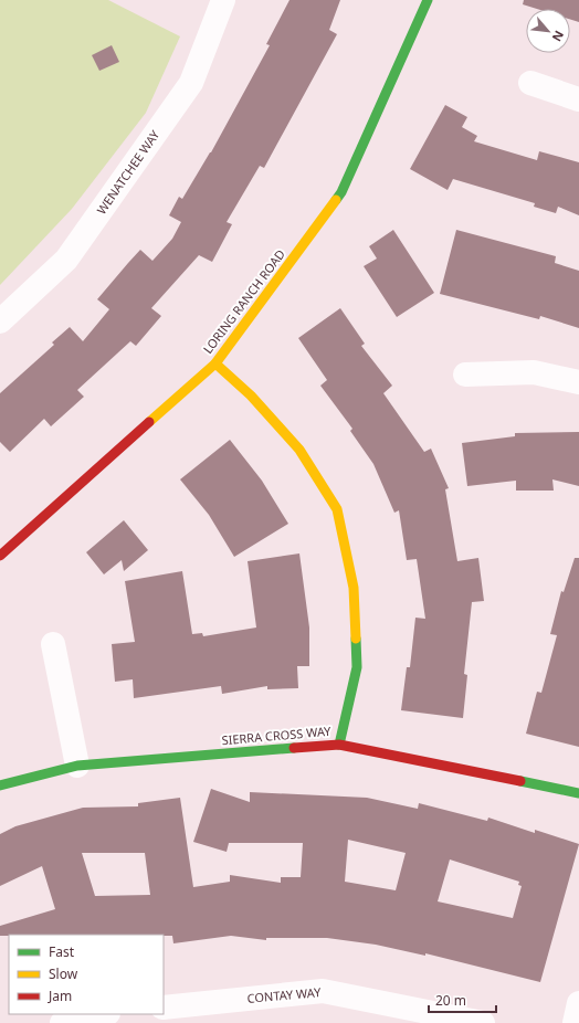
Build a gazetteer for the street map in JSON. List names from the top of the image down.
{
  "streets": {
    "street": [
      "WENATCHEE WAY",
      "LORING RANCH ROAD",
      "SIERRA CROSS WAY",
      "CONTAY WAY"
    ]
  },
  "legend": ["Fast", "Slow", "Jam"],
  "scale_bar": "20 m",
  "north": "bottom right"
}
